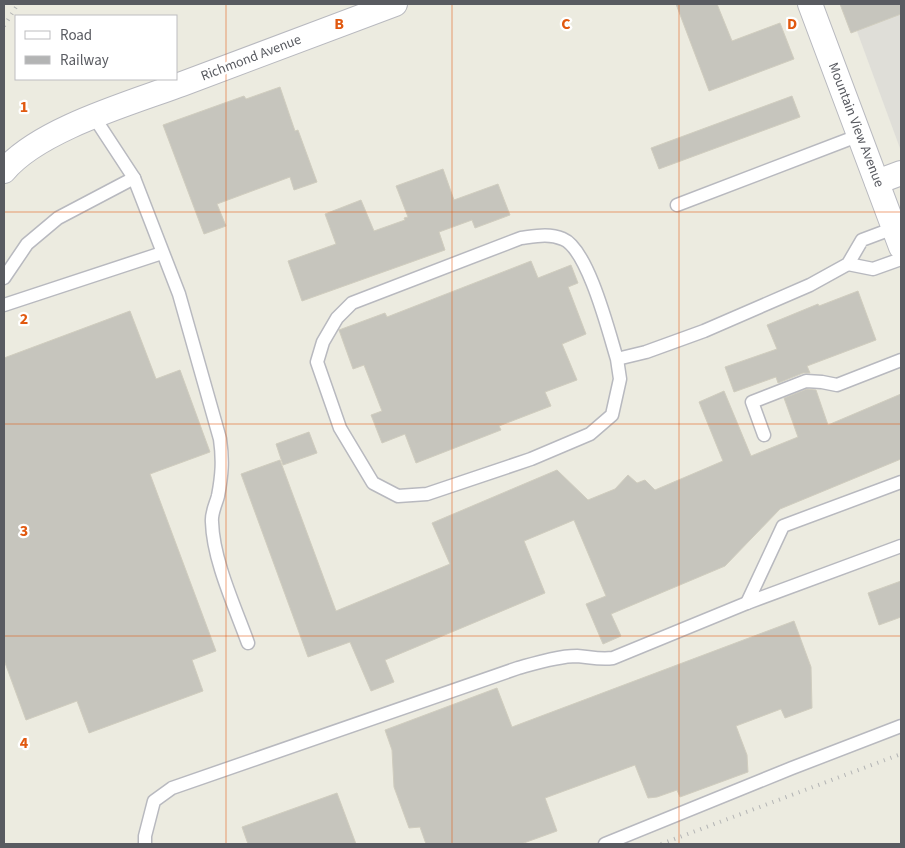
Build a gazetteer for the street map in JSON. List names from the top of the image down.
{
  "streets": {
    "street": ["Richmond Avenue", "Mountain View Avenue"]
  },
  "legend": ["Road", "Railway"],
  "grid": {
    "columns": ["B", "C", "D"],
    "rows": [
      "1",
      "2",
      "3",
      "4"
    ]
  }
}
